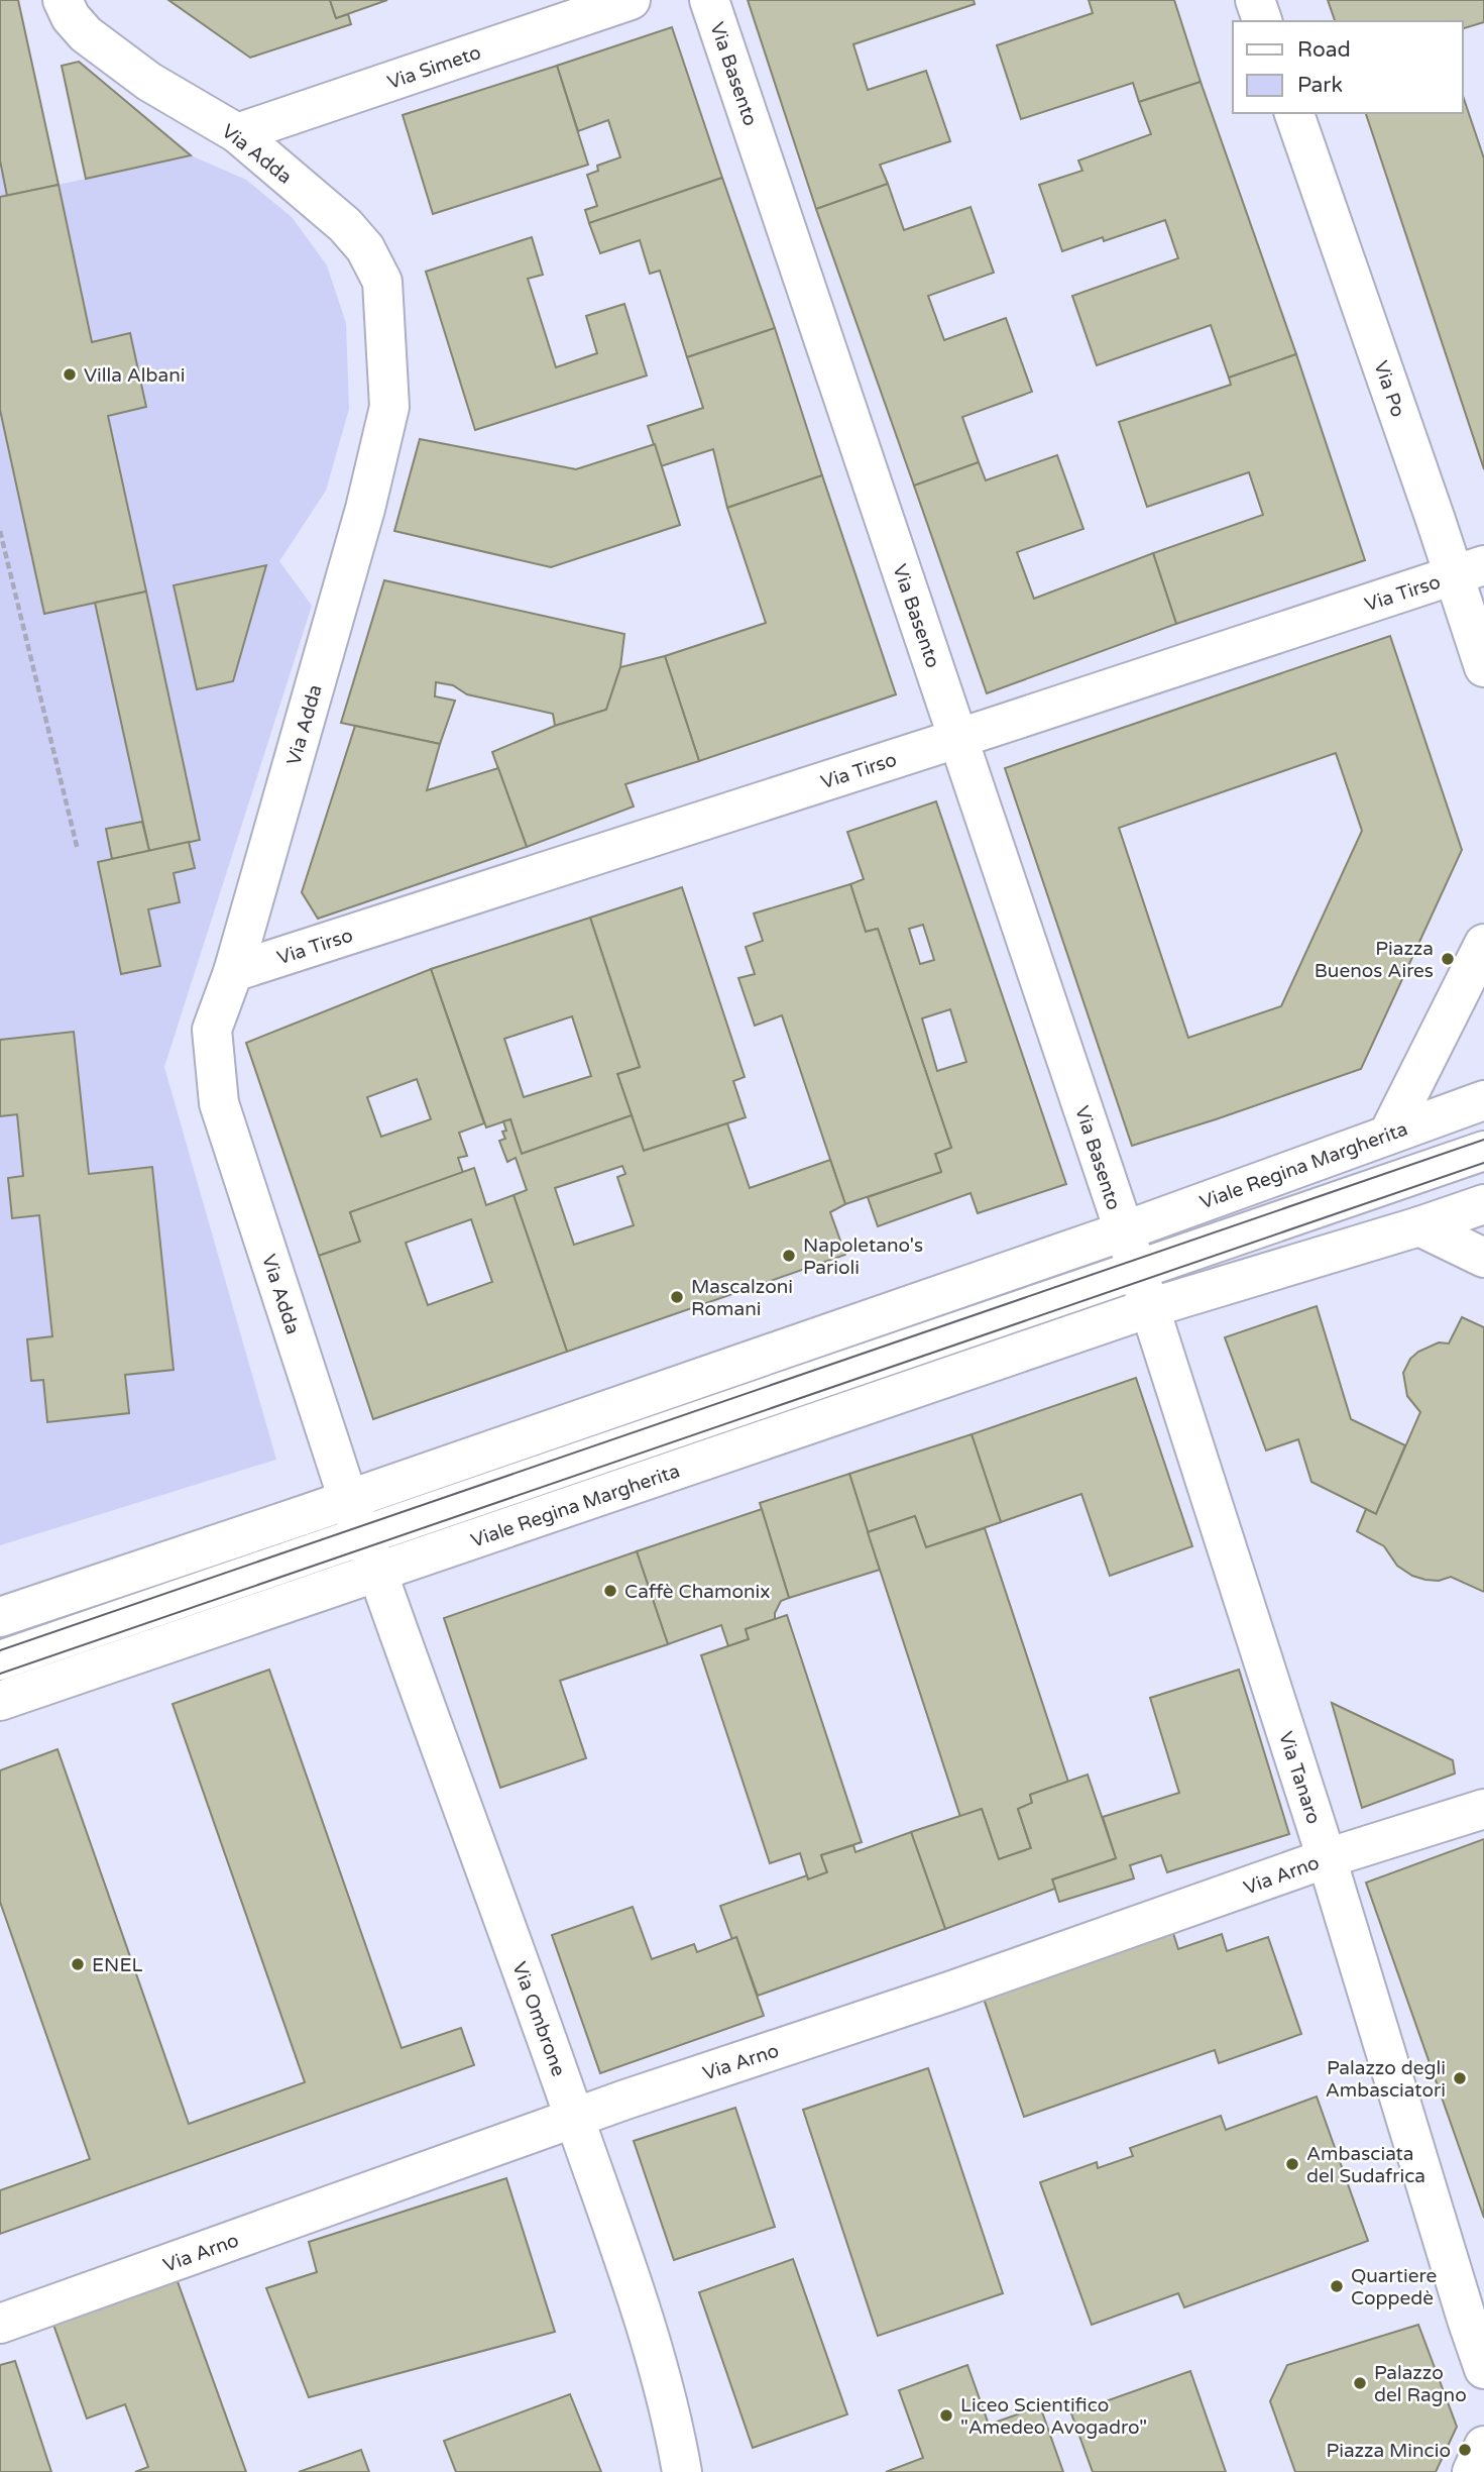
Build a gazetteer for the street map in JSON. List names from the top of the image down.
{
  "streets": {
    "street": [
      "Via Simeto",
      "Via Basento",
      "Via Adda",
      "Via Po",
      "Via Tirso",
      "Viale Regina Margherita",
      "Via Tanaro",
      "Via Arno",
      "Via Ombrone"
    ]
  },
  "crossings": [
    ["Via Simeto", "Via Adda"],
    ["Via Basento", "Via Tirso"],
    ["Via Basento", "Viale Regina Margherita"],
    ["Via Adda", "Via Tirso"],
    ["Via Adda", "Viale Regina Margherita"],
    ["Via Adda", "Via Ombrone"],
    ["Via Po", "Via Tirso"],
    ["Viale Regina Margherita", "Via Tanaro"],
    ["Viale Regina Margherita", "Via Ombrone"],
    ["Via Tanaro", "Via Arno"],
    ["Via Arno", "Via Ombrone"]
  ],
  "places": [
    "Villa Albani",
    "Piazza Buenos Aires",
    "Napoletano's Parioli",
    "Mascalzoni Romani",
    "Caffè Chamonix",
    "ENEL",
    "Palazzo degli Ambasciatori",
    "Ambasciata del Sudafrica",
    "Quartiere Coppedè",
    "Palazzo del Ragno",
    "Liceo Scientifico \"Amedeo Avogadro\"",
    "Piazza Mincio"
  ],
  "legend": ["Road", "Park"]
}
